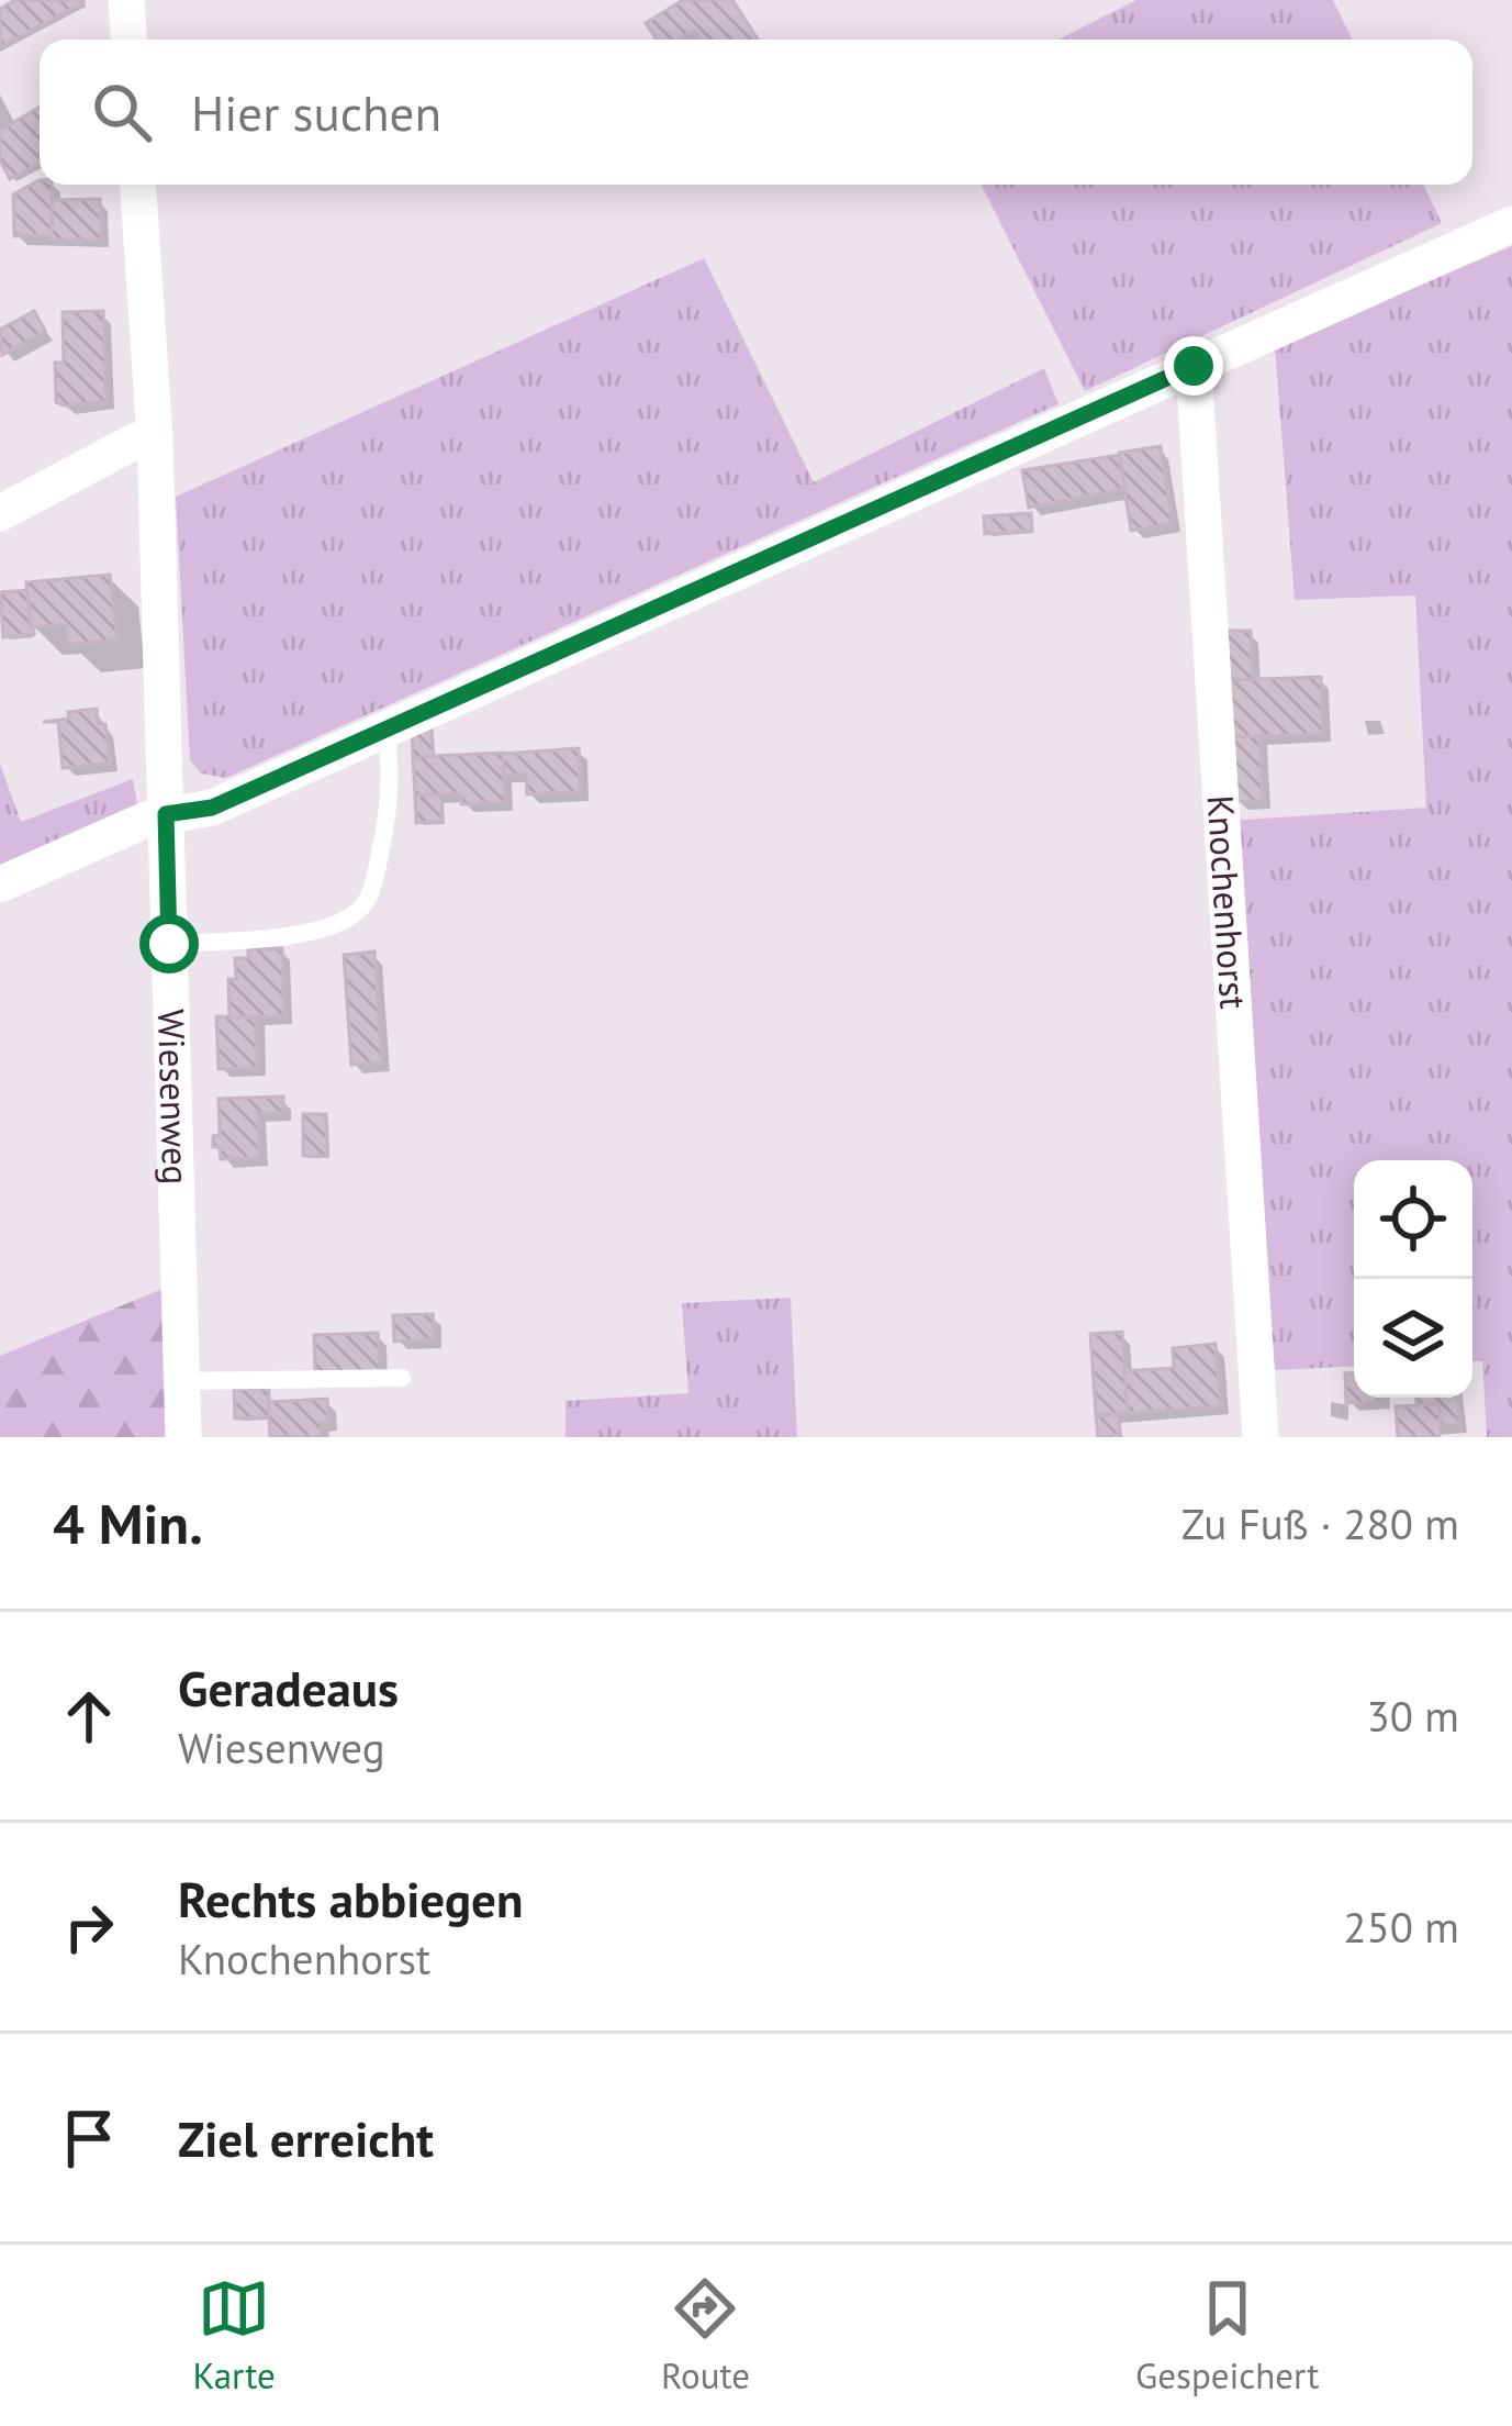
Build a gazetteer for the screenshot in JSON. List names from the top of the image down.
{
  "streets": {
    "street": ["Knochenhorst", "Wiesenweg"]
  },
  "page": {
    "search": "Hier suchen",
    "heading": ["4 Min.", "Zu Fuß · 280 m"],
    "list": [
      ["Geradeaus", "Wiesenweg", "30 m"],
      ["Rechts abbiegen", "Knochenhorst", "250 m"],
      "Ziel erreicht"
    ],
    "nav": ["Karte", "Route", "Gespeichert"]
  }
}
